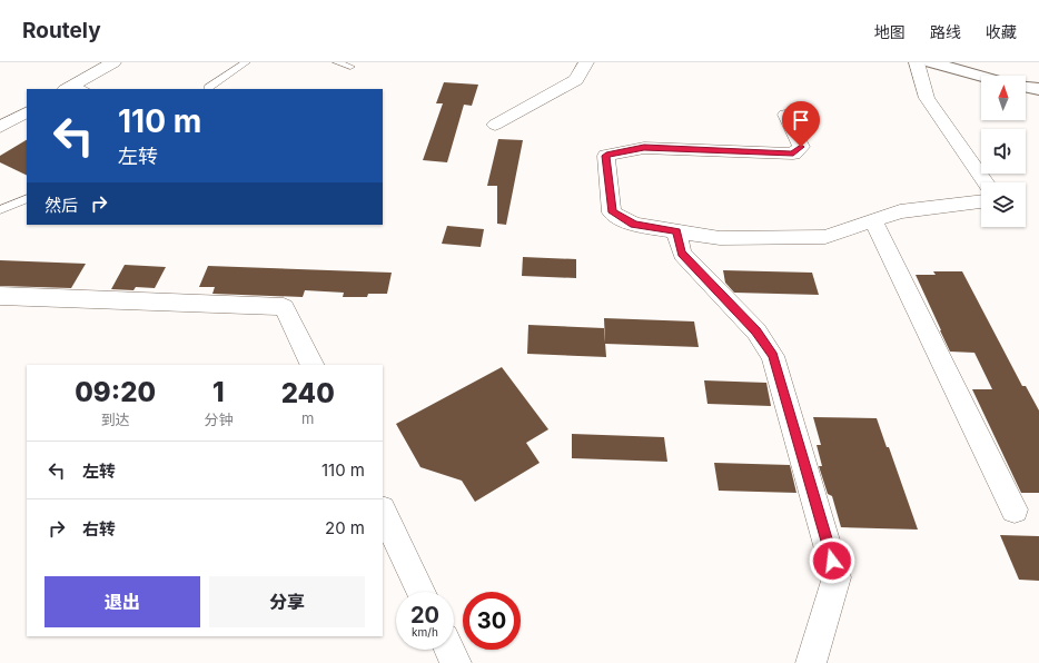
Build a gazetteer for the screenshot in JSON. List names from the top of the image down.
{
  "north": "top",
  "page": {
    "header": "Routely",
    "nav": ["地图", "路线", "收藏"],
    "turn": ["110 m", "左转"],
    "then": "然后",
    "eta": [
      "09:20",
      "到达",
      "1",
      "分钟",
      "240",
      "m"
    ],
    "list": [
      {
        "name": "左转",
        "value": "110 m"
      },
      {
        "name": "右转",
        "value": "20 m"
      }
    ],
    "buttons": ["退出", "分享"],
    "speed": "20 km/h",
    "limit": "30"
  }
}
